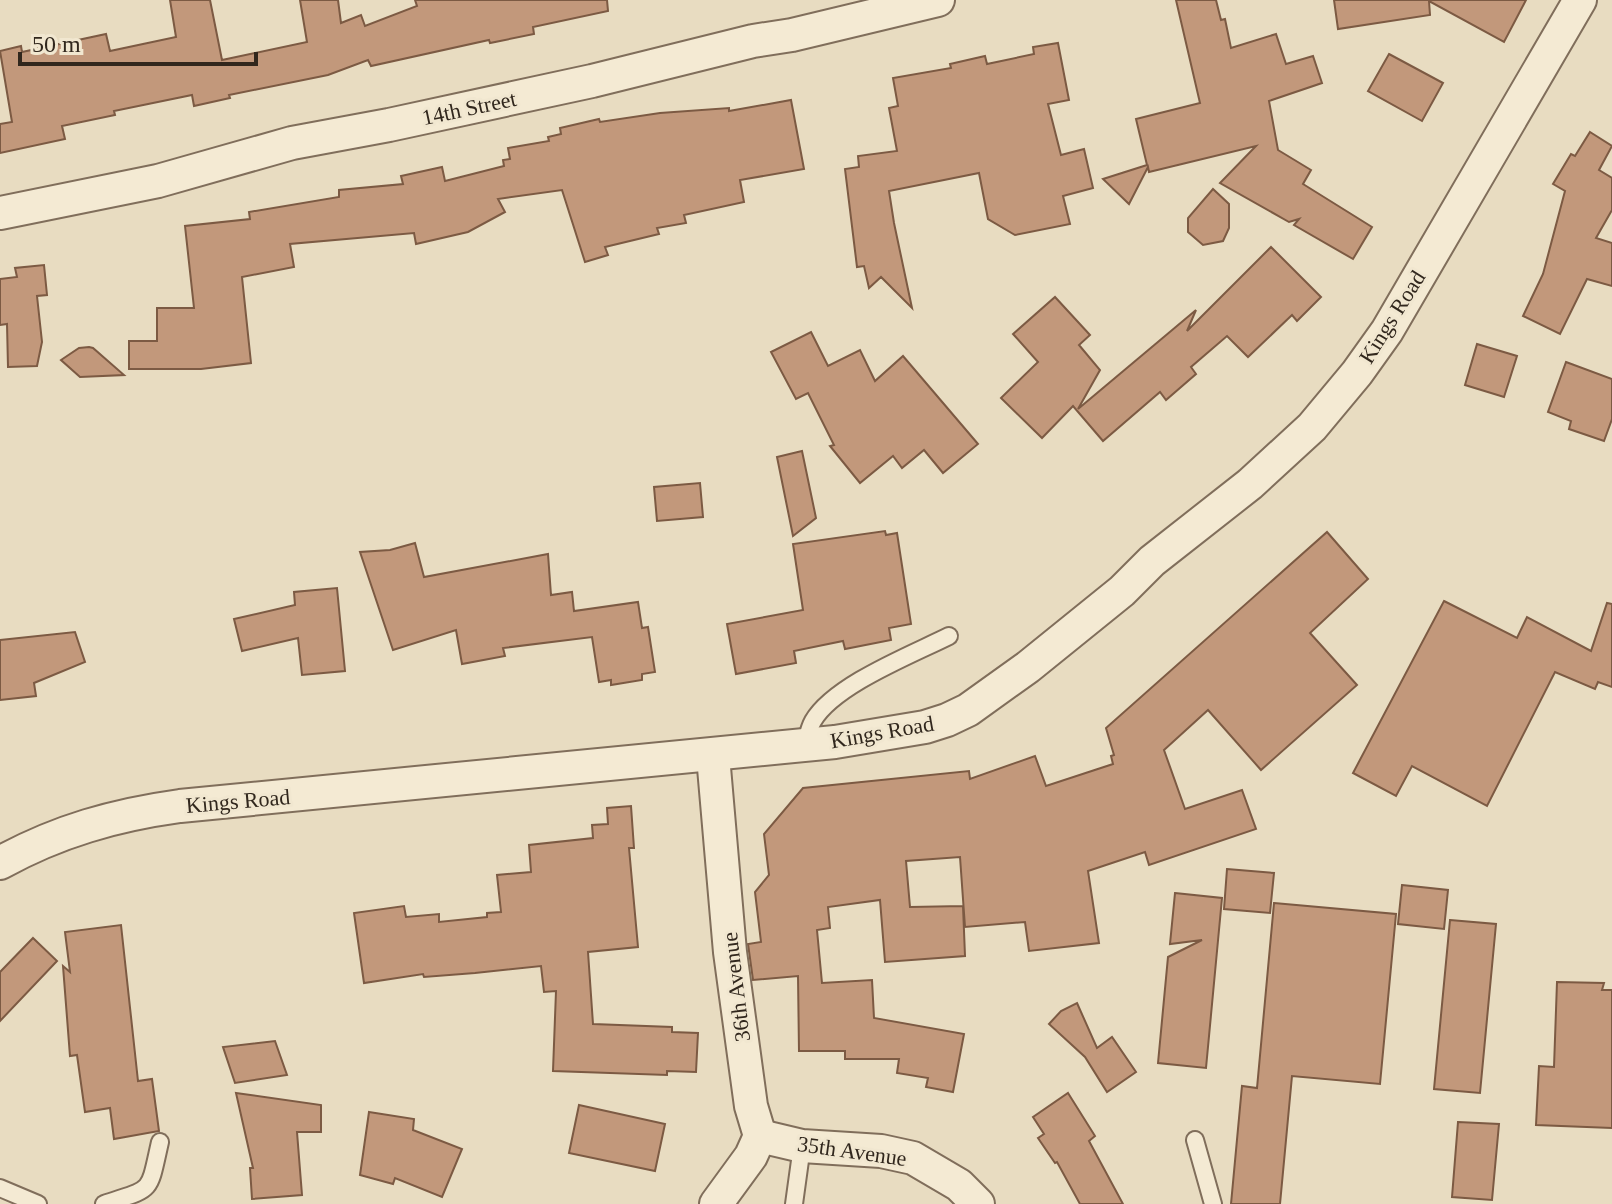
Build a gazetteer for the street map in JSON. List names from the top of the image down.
{
  "streets": {
    "street": [
      "14th Street",
      "Kings Road",
      "36th Avenue",
      "35th Avenue"
    ]
  },
  "crossings": [
    ["Kings Road", "36th Avenue"],
    ["36th Avenue", "35th Avenue"]
  ],
  "scale_bar": "50 m"
}
